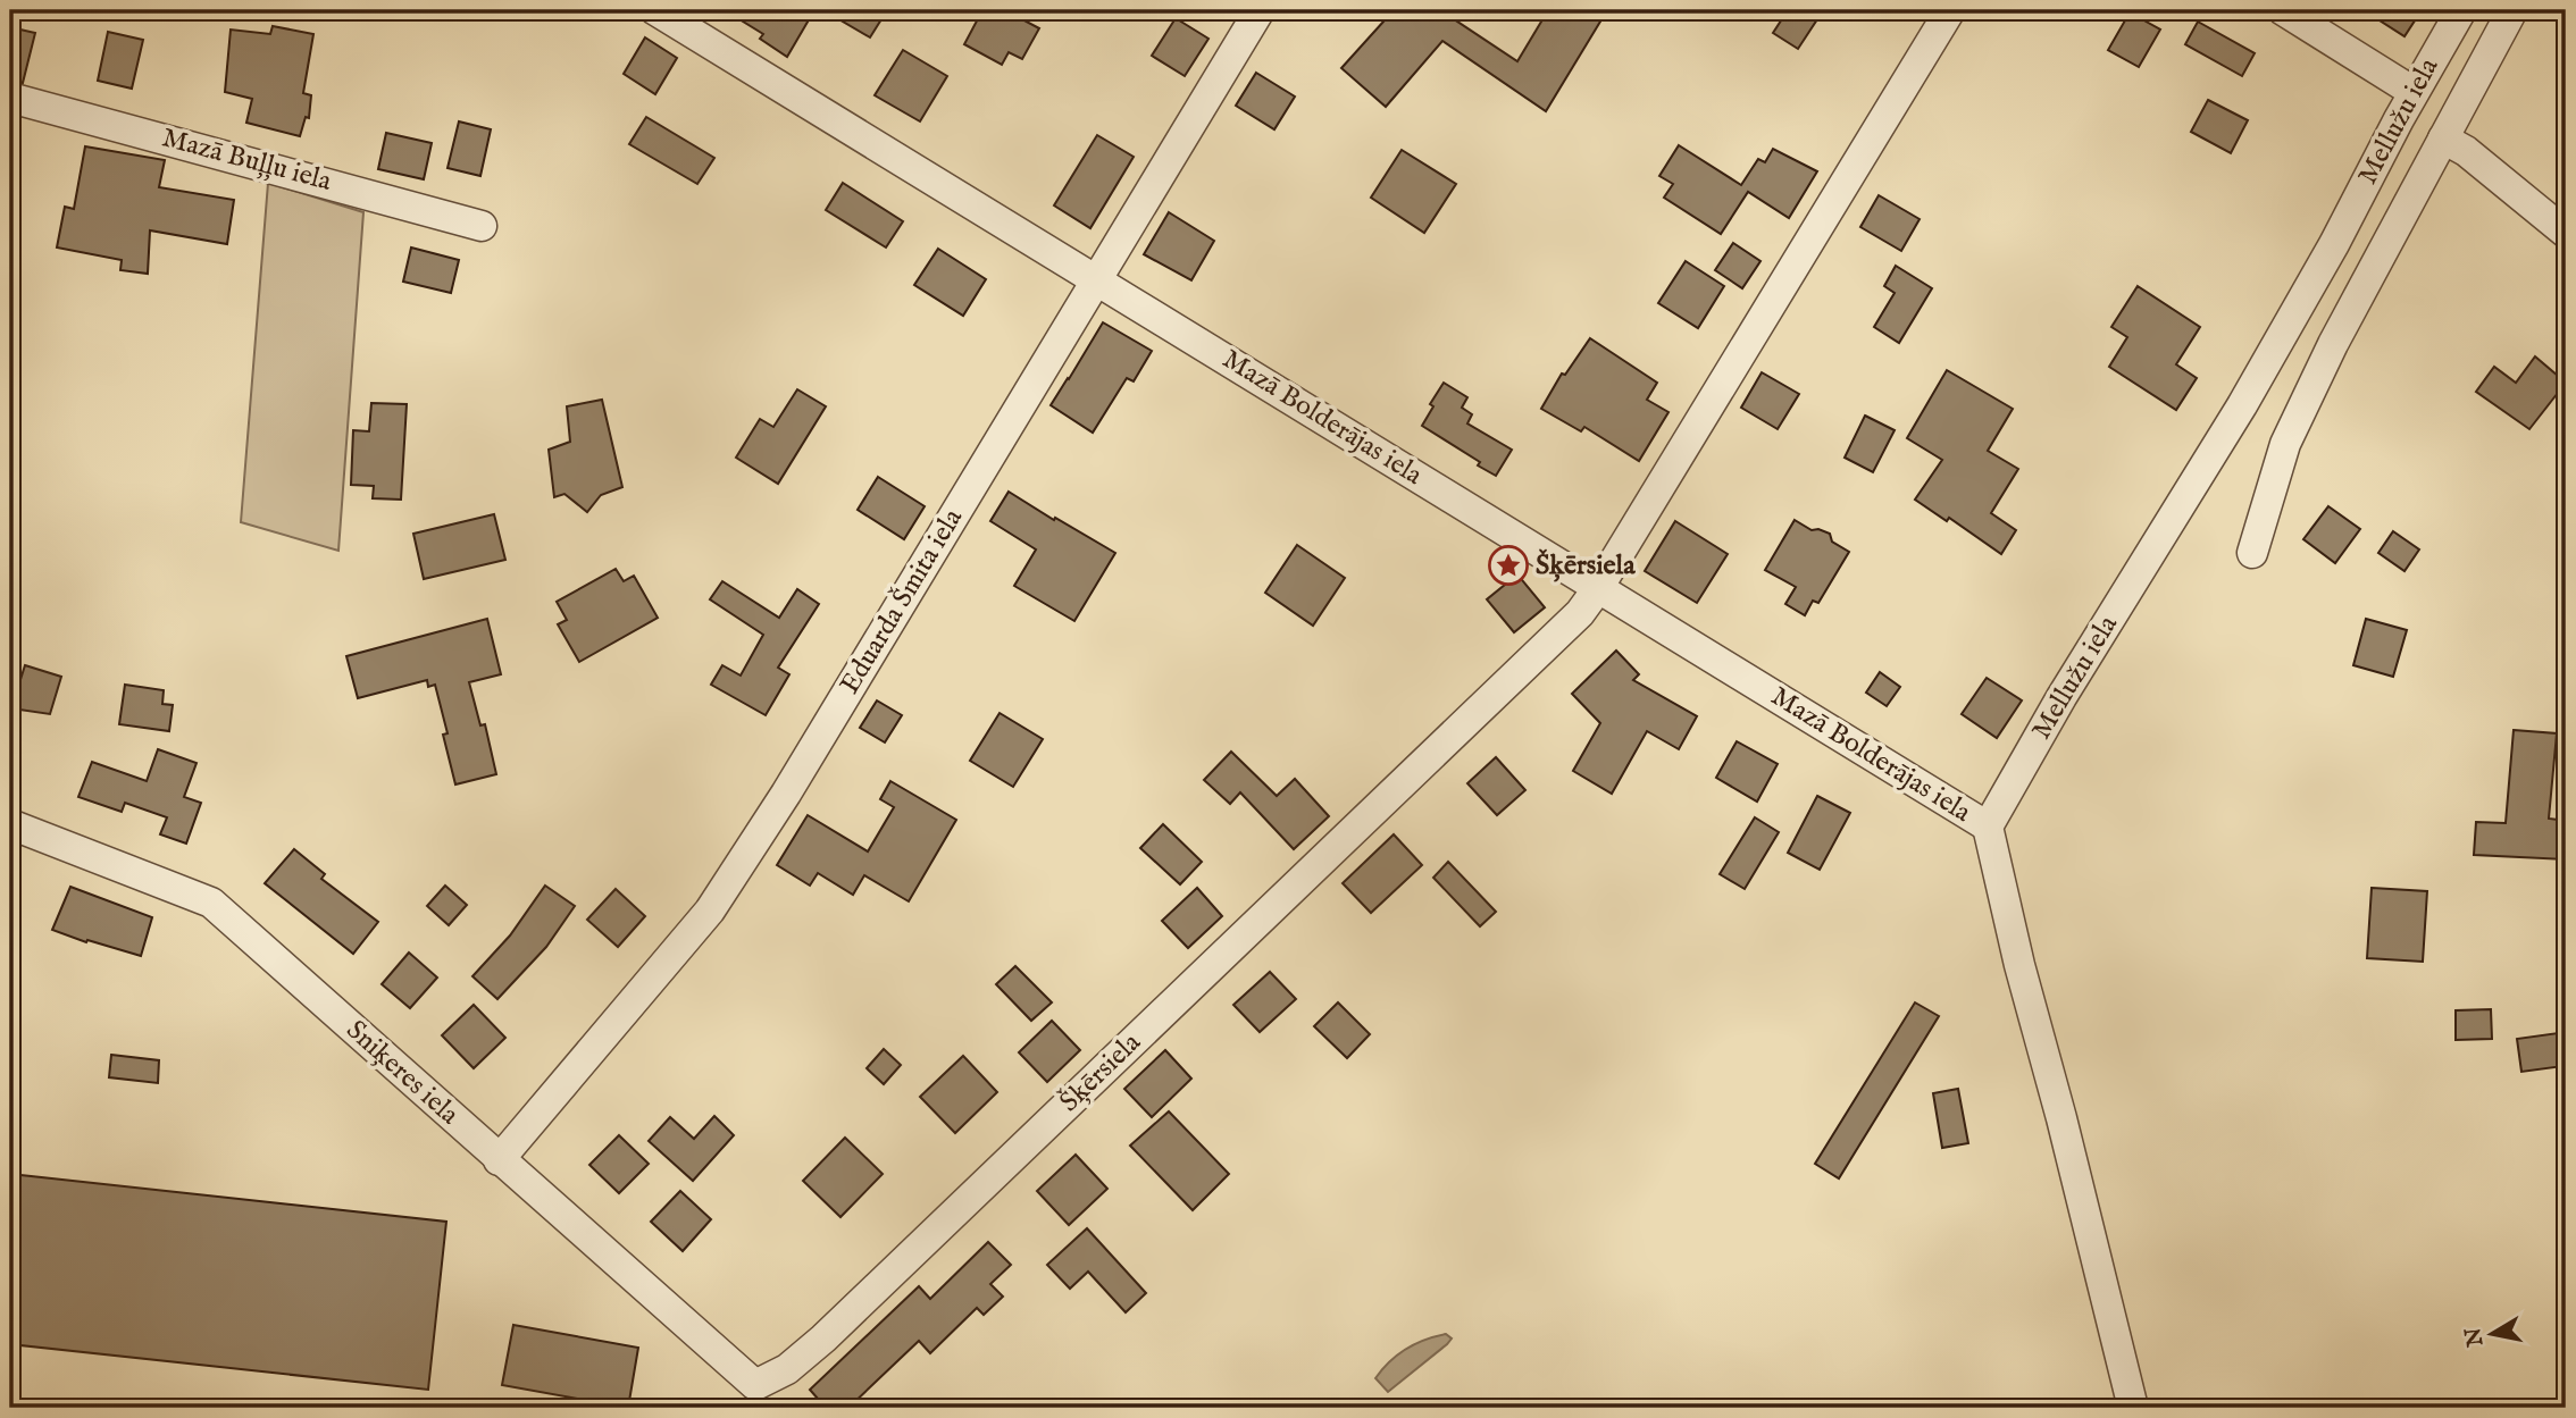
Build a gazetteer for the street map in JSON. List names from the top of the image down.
{
  "streets": {
    "street": [
      "Mellužu iela",
      "Mazā Buļļu iela",
      "Mazā Bolderājas iela",
      "Eduarda Šmita iela",
      "Sniķeres iela",
      "Šķērsiela"
    ]
  },
  "crossings": [
    ["Mellužu iela", "Mazā Bolderājas iela"],
    ["Mazā Bolderājas iela", "Eduarda Šmita iela"],
    ["Mazā Bolderājas iela", "Šķērsiela"],
    ["Eduarda Šmita iela", "Sniķeres iela"],
    ["Sniķeres iela", "Šķērsiela"]
  ],
  "places": {
    "place": ["Šķērsiela"]
  },
  "north": "left"
}
